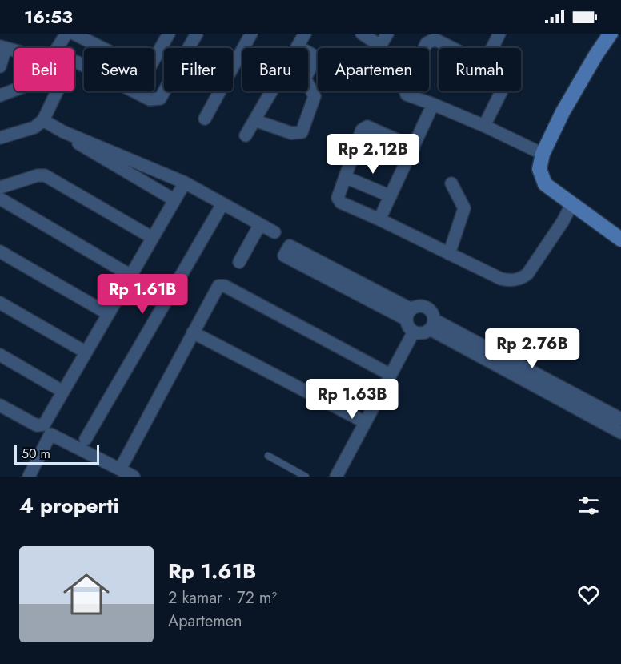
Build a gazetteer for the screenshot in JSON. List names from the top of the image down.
{
  "scale_bar": "50 m",
  "page": {
    "status": "16:53",
    "chip": [
      "Beli",
      "Sewa",
      "Filter",
      "Baru",
      "Apartemen",
      "Rumah"
    ],
    "price": [
      "Rp 2.12B",
      "Rp 1.61B",
      "Rp 2.76B",
      "Rp 1.63B"
    ],
    "scale": "50 m",
    "heading": "4 properti",
    "list": [
      {
        "name": "Rp 1.61B",
        "note": "2 kamar · 72 m² · Apartemen"
      }
    ]
  }
}
